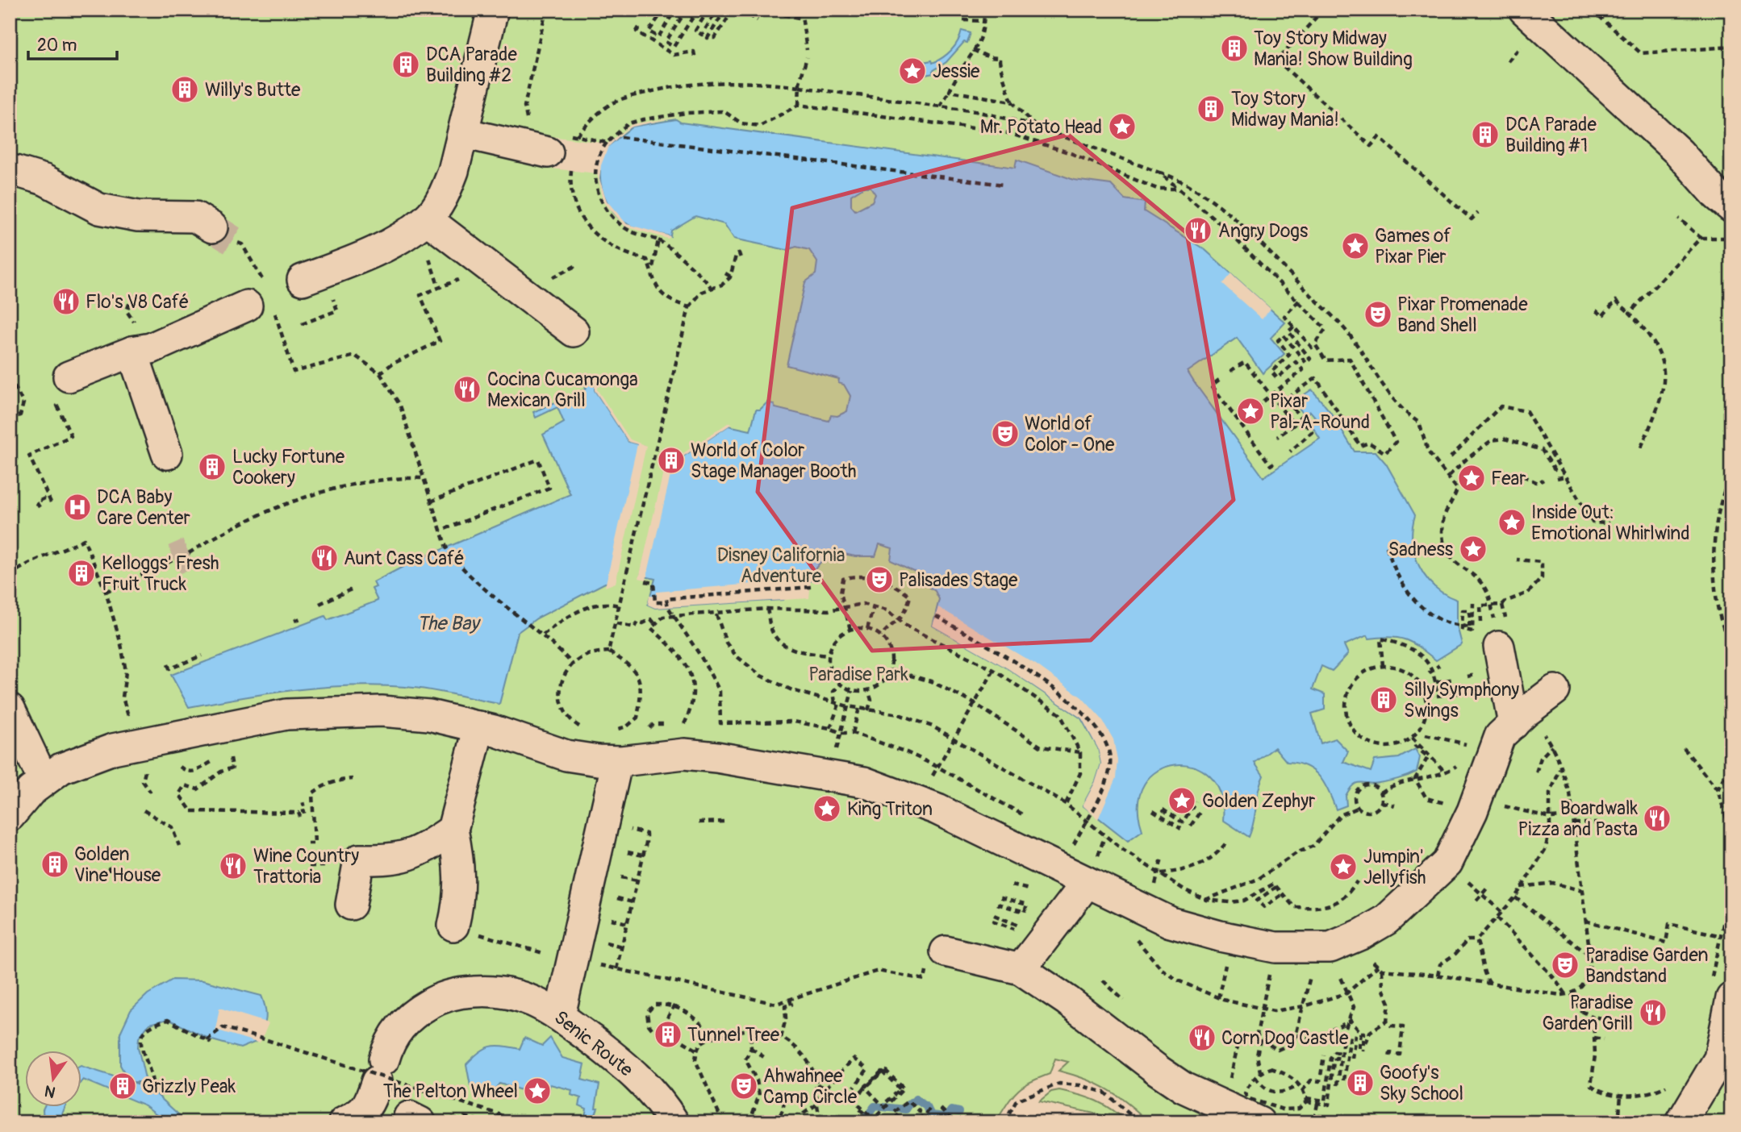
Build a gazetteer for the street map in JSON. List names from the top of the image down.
{
  "streets": {
    "street": ["Senic Route"]
  },
  "water": ["The Bay"],
  "parks": ["Disney California Adventure", "Paradise Park"],
  "places": {
    "building": [
      "Toy Story Midway Mania! Show Building",
      "DCA Parade Building #2",
      "Willy's Butte",
      "Toy Story Midway Mania!",
      "DCA Parade Building #1",
      "World of Color Stage Manager Booth",
      "Lucky Fortune Cookery",
      "Kelloggs' Fresh Fruit Truck",
      "Silly Symphony Swings",
      "Golden Vine House",
      "Tunnel Tree",
      "Goofy's Sky School",
      "Grizzly Peak"
    ],
    "place": [
      "Jessie",
      "Mr. Potato Head",
      "Games of Pixar Pier",
      "Pixar Pal-A-Round",
      "Fear",
      "Inside Out: Emotional Whirlwind",
      "Sadness",
      "Golden Zephyr",
      "King Triton",
      "Jumpin' Jellyfish",
      "The Pelton Wheel"
    ],
    "restaurant": [
      "Angry Dogs",
      "Flo's V8 Café",
      "Cocina Cucamonga Mexican Grill",
      "Aunt Cass Café",
      "Boardwalk Pizza and Pasta",
      "Wine Country Trattoria",
      "Paradise Garden Grill",
      "Corn Dog Castle"
    ],
    "theatre": [
      "Pixar Promenade Band Shell",
      "World of Color - One",
      "Palisades Stage",
      "Paradise Garden Bandstand",
      "Ahwahnee Camp Circle"
    ],
    "hospital": ["DCA Baby Care Center"]
  },
  "scale_bar": "20 m",
  "north": "bottom"
}
